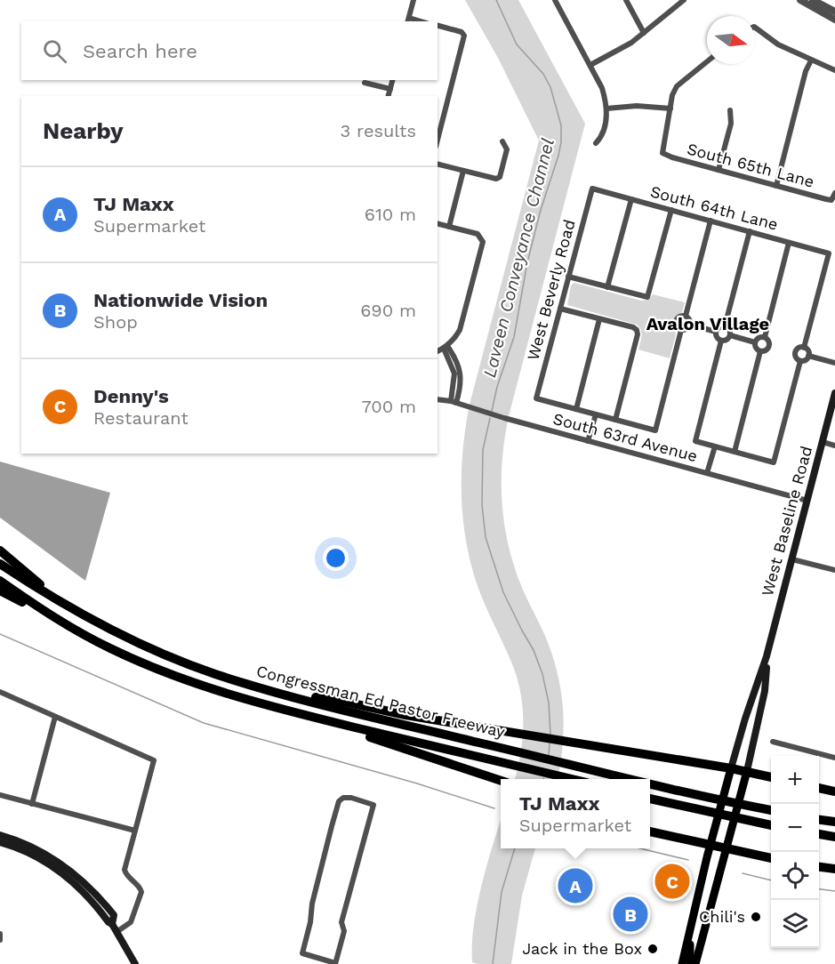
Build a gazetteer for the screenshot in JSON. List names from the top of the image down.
{
  "streets": {
    "highway": ["Congressman Ed Pastor Freeway"],
    "main road": ["West Baseline Road"],
    "street": [
      "South 65th Lane",
      "South 64th Lane",
      "West Beverly Road",
      "South 63rd Avenue"
    ]
  },
  "crossings": [
    ["South 64th Lane", "West Beverly Road"],
    ["South 63rd Avenue", "West Baseline Road"]
  ],
  "districts": ["Avalon Village"],
  "water": ["Laveen Conveyance Channel"],
  "places": ["Chili's", "Jack in the Box"],
  "north": "right",
  "page": {
    "search": "Search here",
    "heading": ["Nearby", "3 results"],
    "list": [
      {
        "mark": "A",
        "name": "TJ Maxx",
        "note": "Supermarket",
        "value": "610 m"
      },
      {
        "mark": "B",
        "name": "Nationwide Vision",
        "note": "Shop",
        "value": "690 m"
      },
      {
        "mark": "C",
        "name": "Denny's",
        "note": "Restaurant",
        "value": "700 m"
      }
    ],
    "map_buttons": ["+", "−"],
    "popup": ["TJ Maxx", "Supermarket"],
    "pins": ["C", "A", "B"]
  }
}
